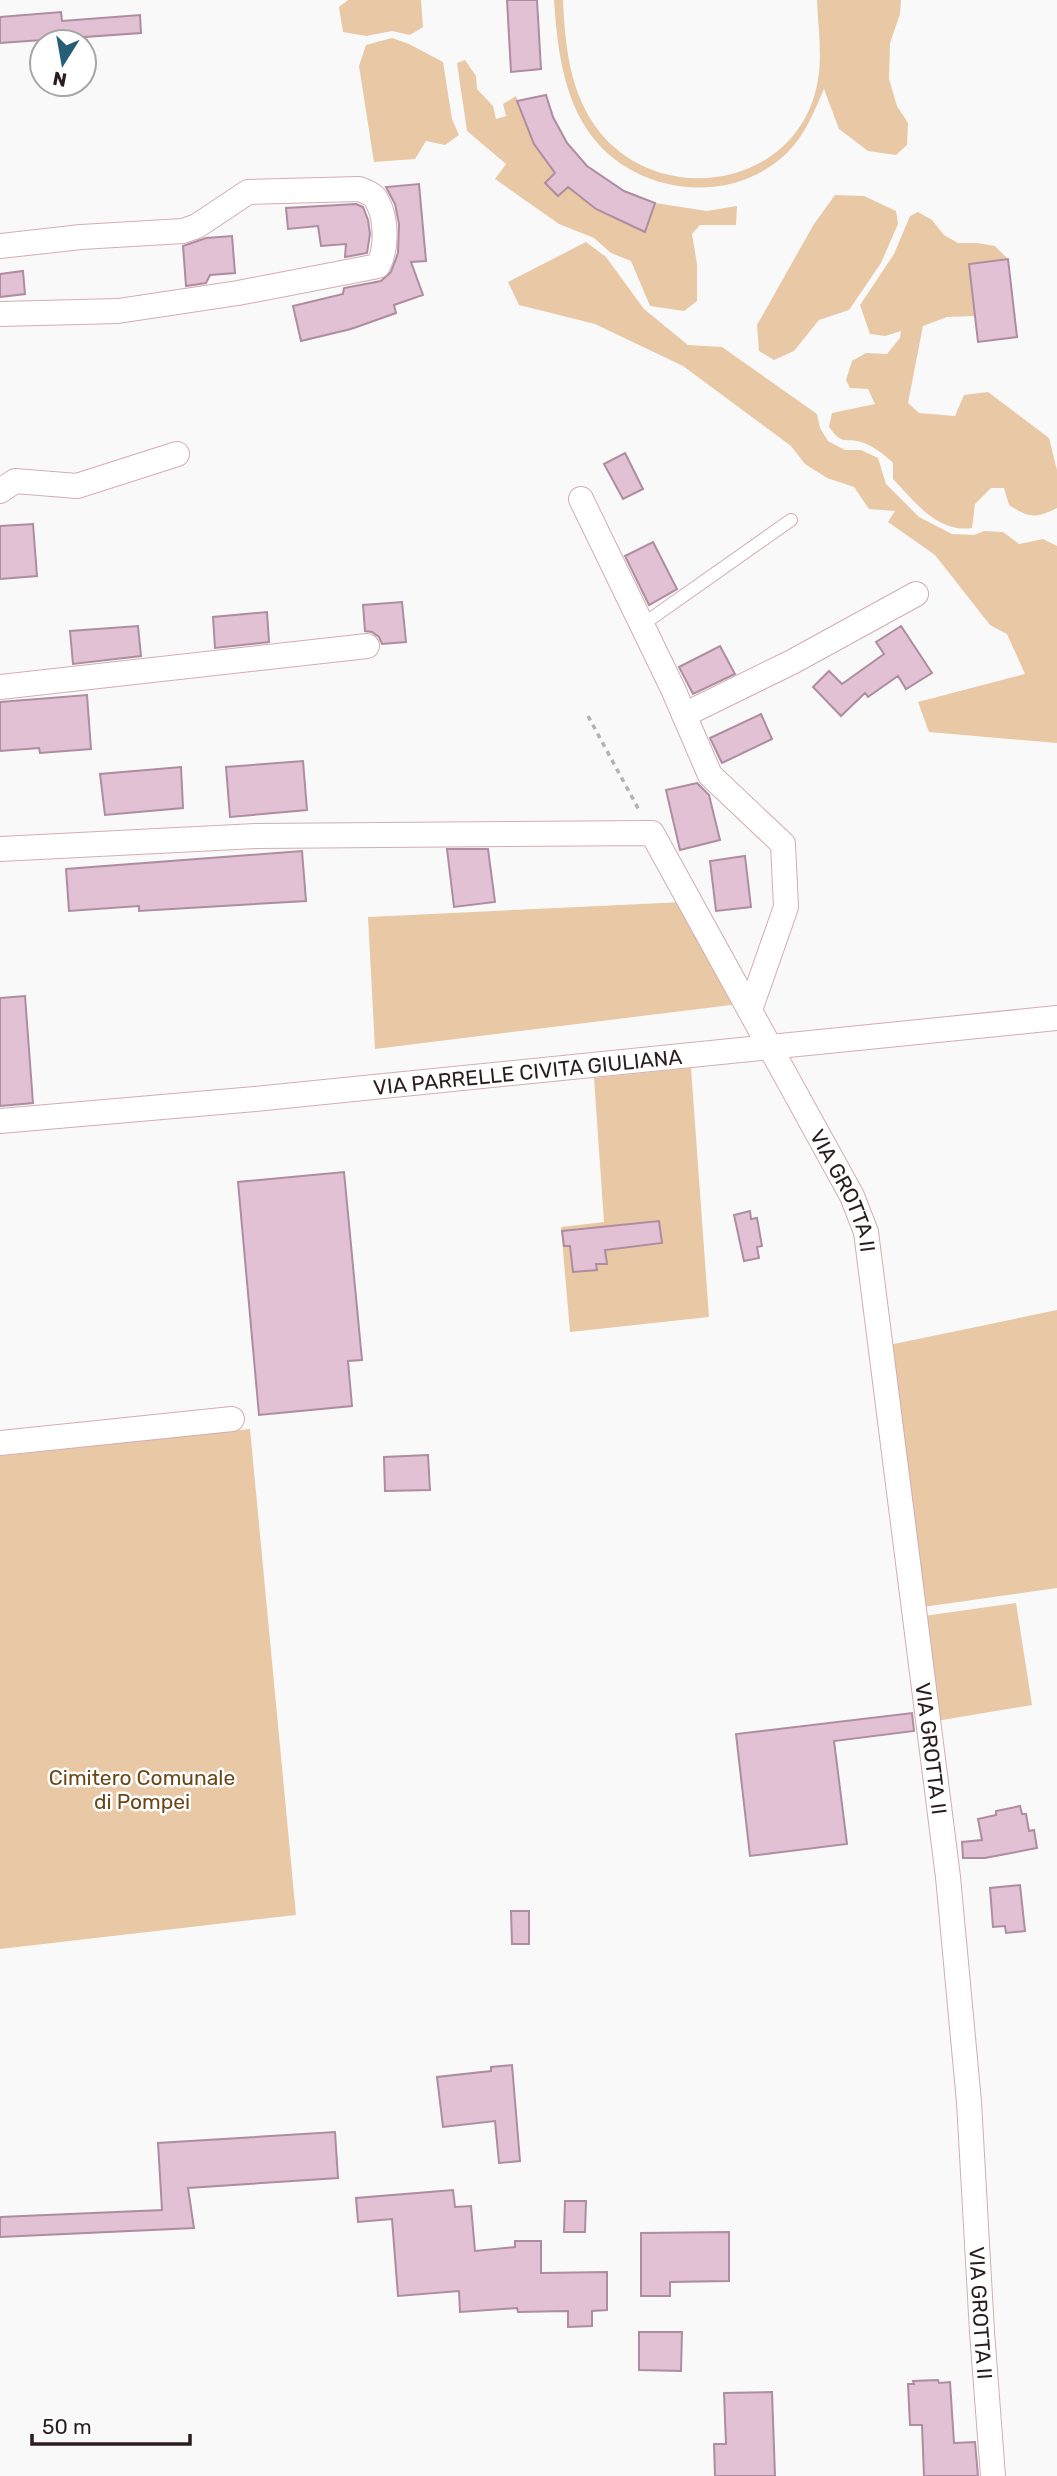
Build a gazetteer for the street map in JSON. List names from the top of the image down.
{
  "streets": {
    "street": ["VIA PARRELLE CIVITA GIULIANA", "VIA GROTTA II"]
  },
  "crossings": [
    ["VIA PARRELLE CIVITA GIULIANA", "VIA GROTTA II"]
  ],
  "parks": ["Cimitero Comunale di Pompei"],
  "scale_bar": "50 m",
  "north": "bottom"
}
